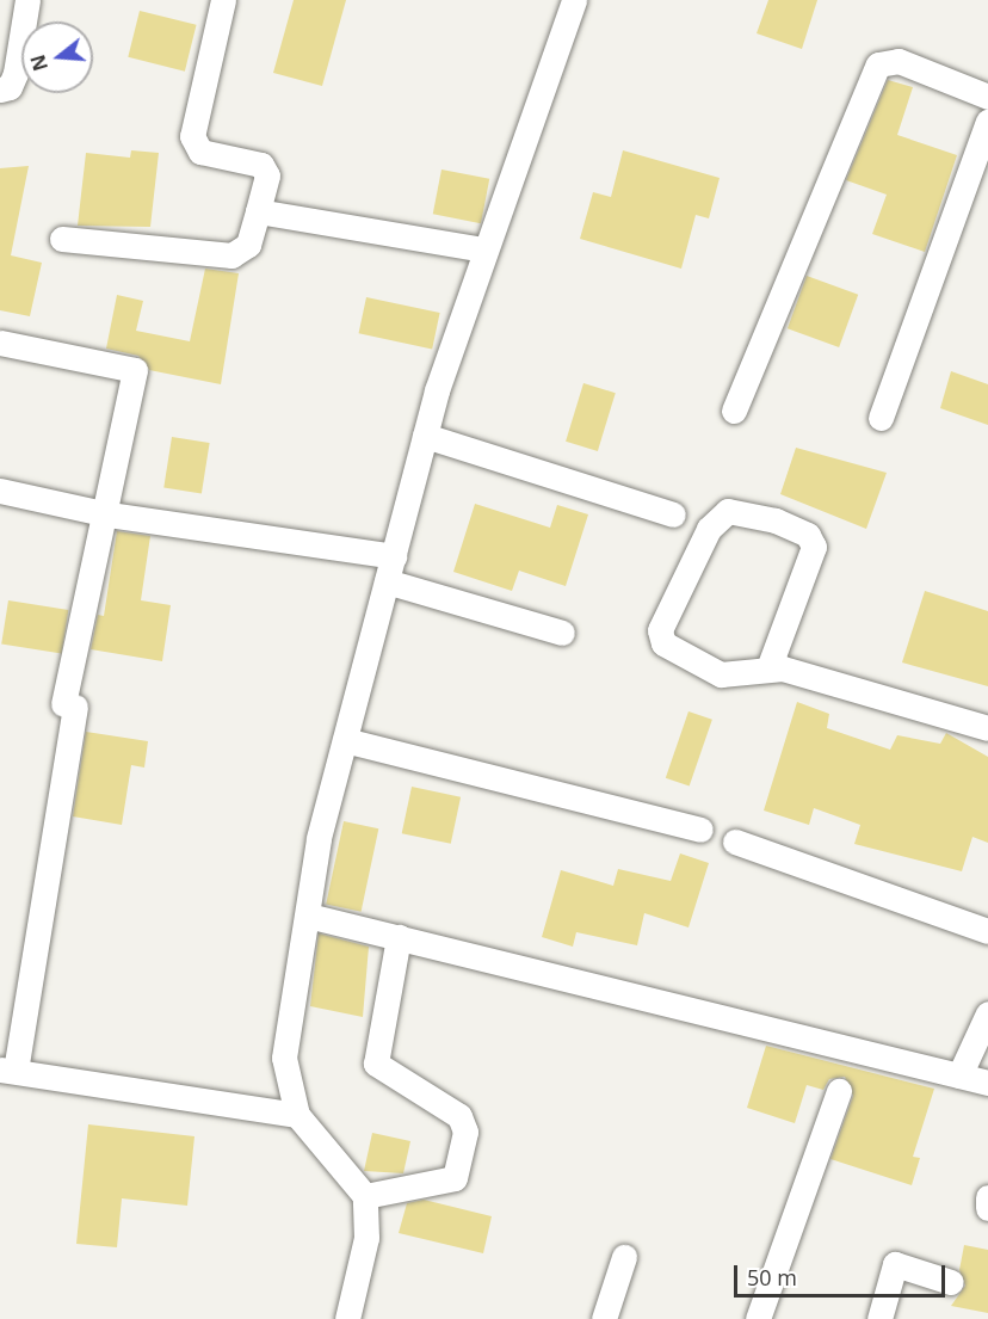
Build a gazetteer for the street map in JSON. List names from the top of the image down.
{
  "scale_bar": "50 m",
  "north": "left"
}
